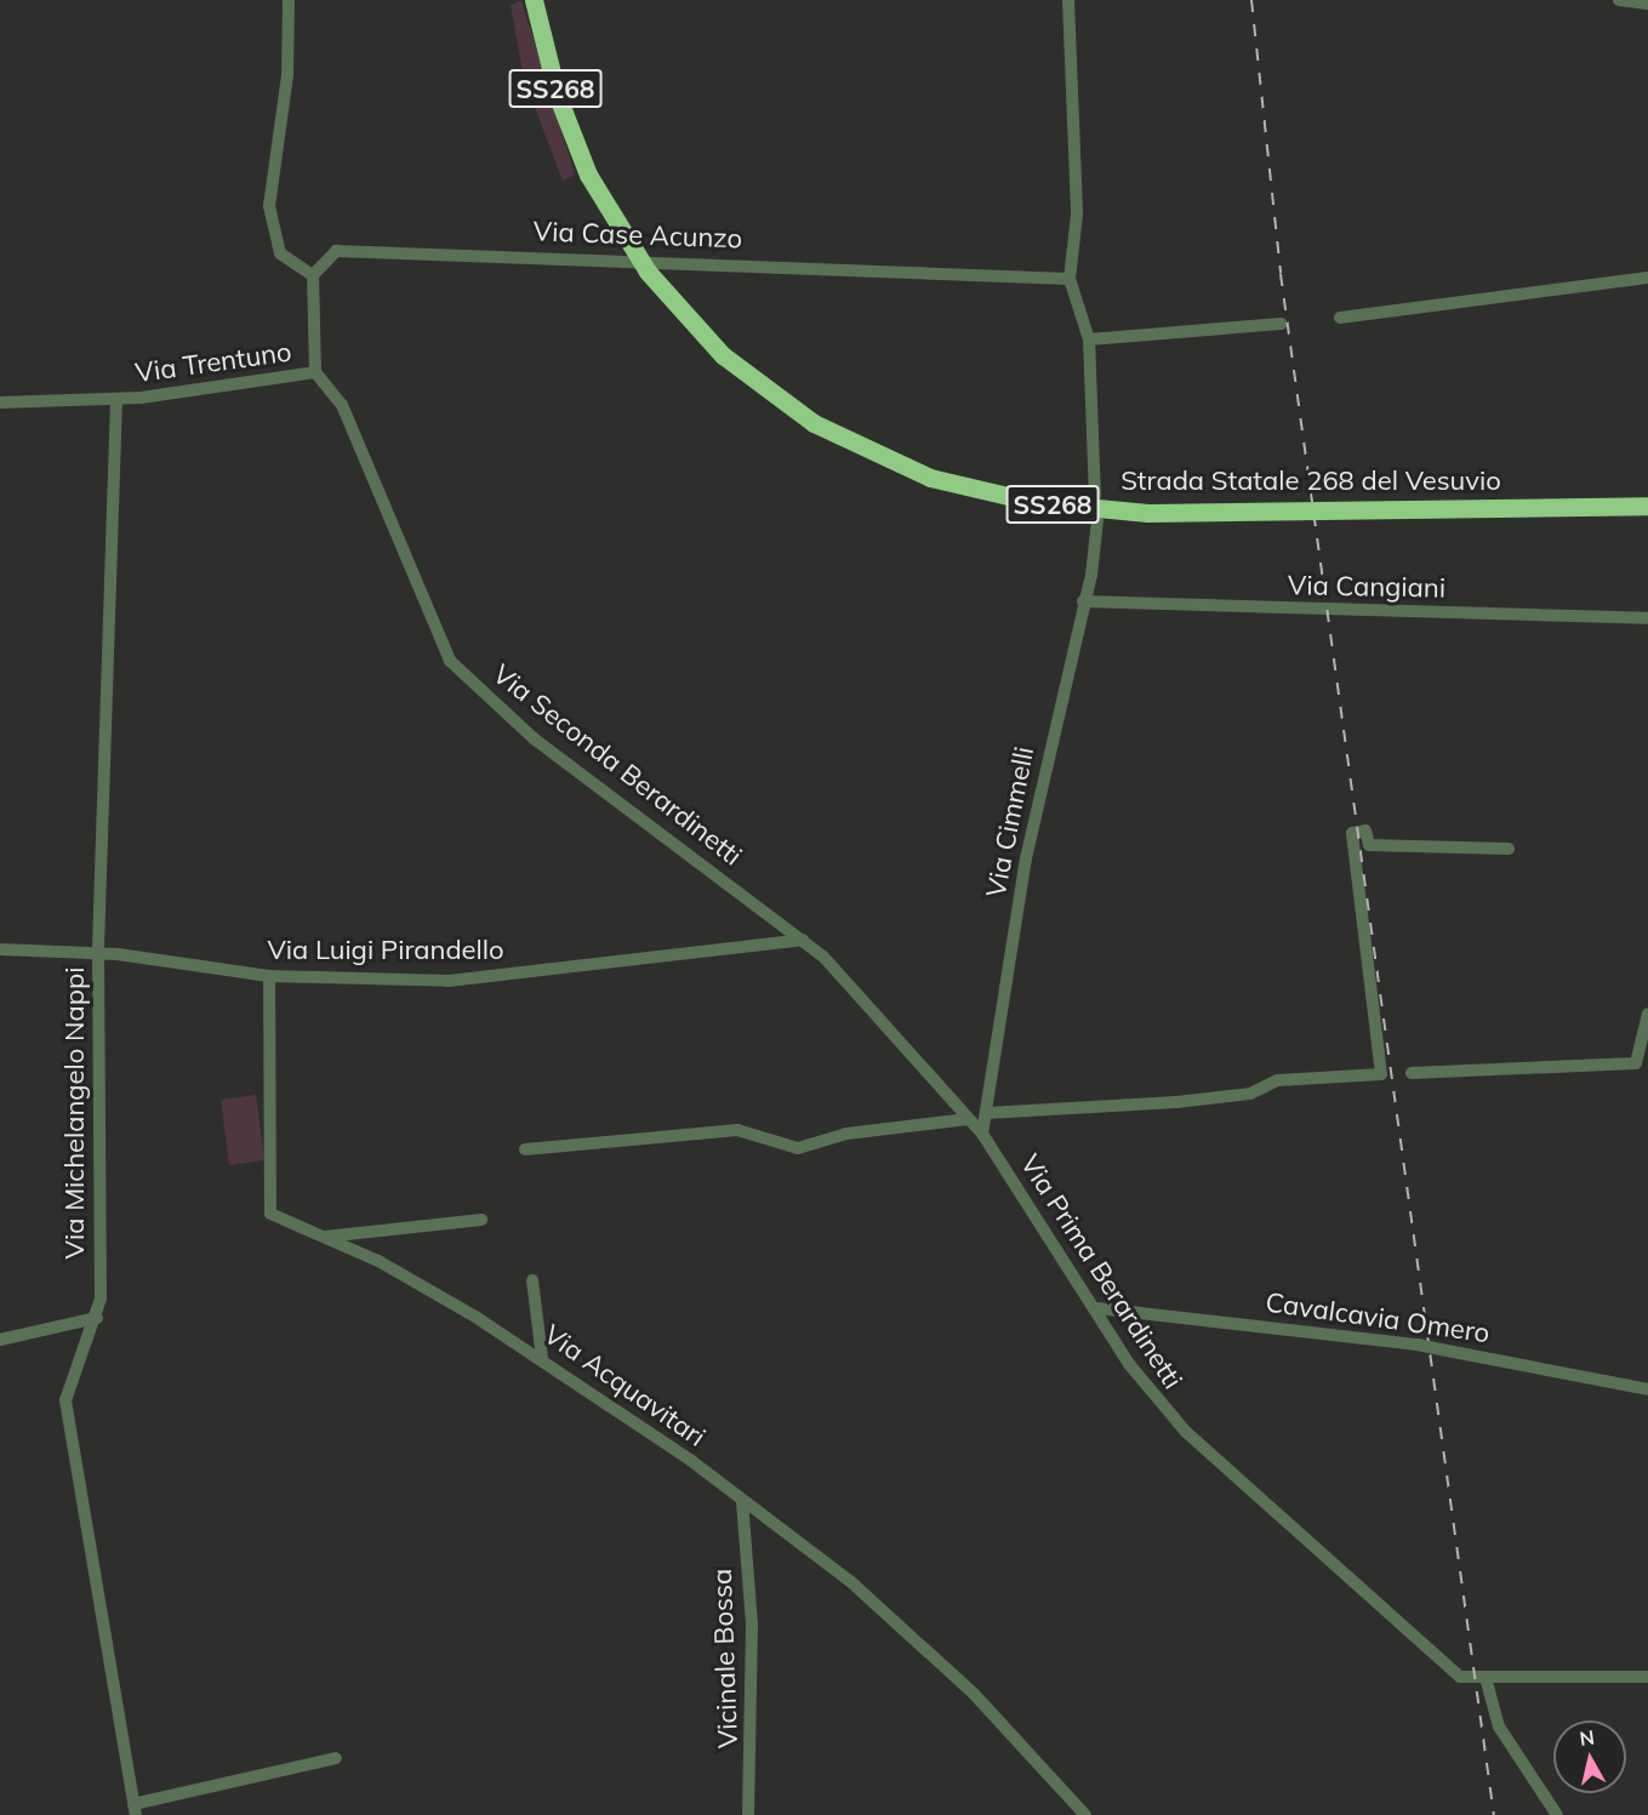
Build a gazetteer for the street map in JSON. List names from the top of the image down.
{
  "streets": {
    "highway": ["SS268", "Strada Statale 268 del Vesuvio"],
    "street": [
      "Via Case Acunzo",
      "Via Trentuno",
      "Via Cangiani",
      "Via Seconda Berardinetti",
      "Via Cimmelli",
      "Via Luigi Pirandello",
      "Via Michelangelo Nappi",
      "Via Prima Berardinetti",
      "Cavalcavia Omero",
      "Via Acquavitari",
      "Vicinale Bossa"
    ]
  },
  "crossings": [
    ["Via Trentuno", "Via Seconda Berardinetti"],
    ["Via Trentuno", "Via Michelangelo Nappi"],
    ["Via Cangiani", "Via Cimmelli"],
    ["Via Seconda Berardinetti", "Via Luigi Pirandello"],
    ["Via Seconda Berardinetti", "Via Prima Berardinetti"],
    ["Via Cimmelli", "Via Prima Berardinetti"],
    ["Via Luigi Pirandello", "Via Michelangelo Nappi"],
    ["Via Luigi Pirandello", "Via Prima Berardinetti"],
    ["Via Luigi Pirandello", "Via Acquavitari"],
    ["Via Prima Berardinetti", "Cavalcavia Omero"],
    ["Via Acquavitari", "Vicinale Bossa"]
  ],
  "north": "top"
}
